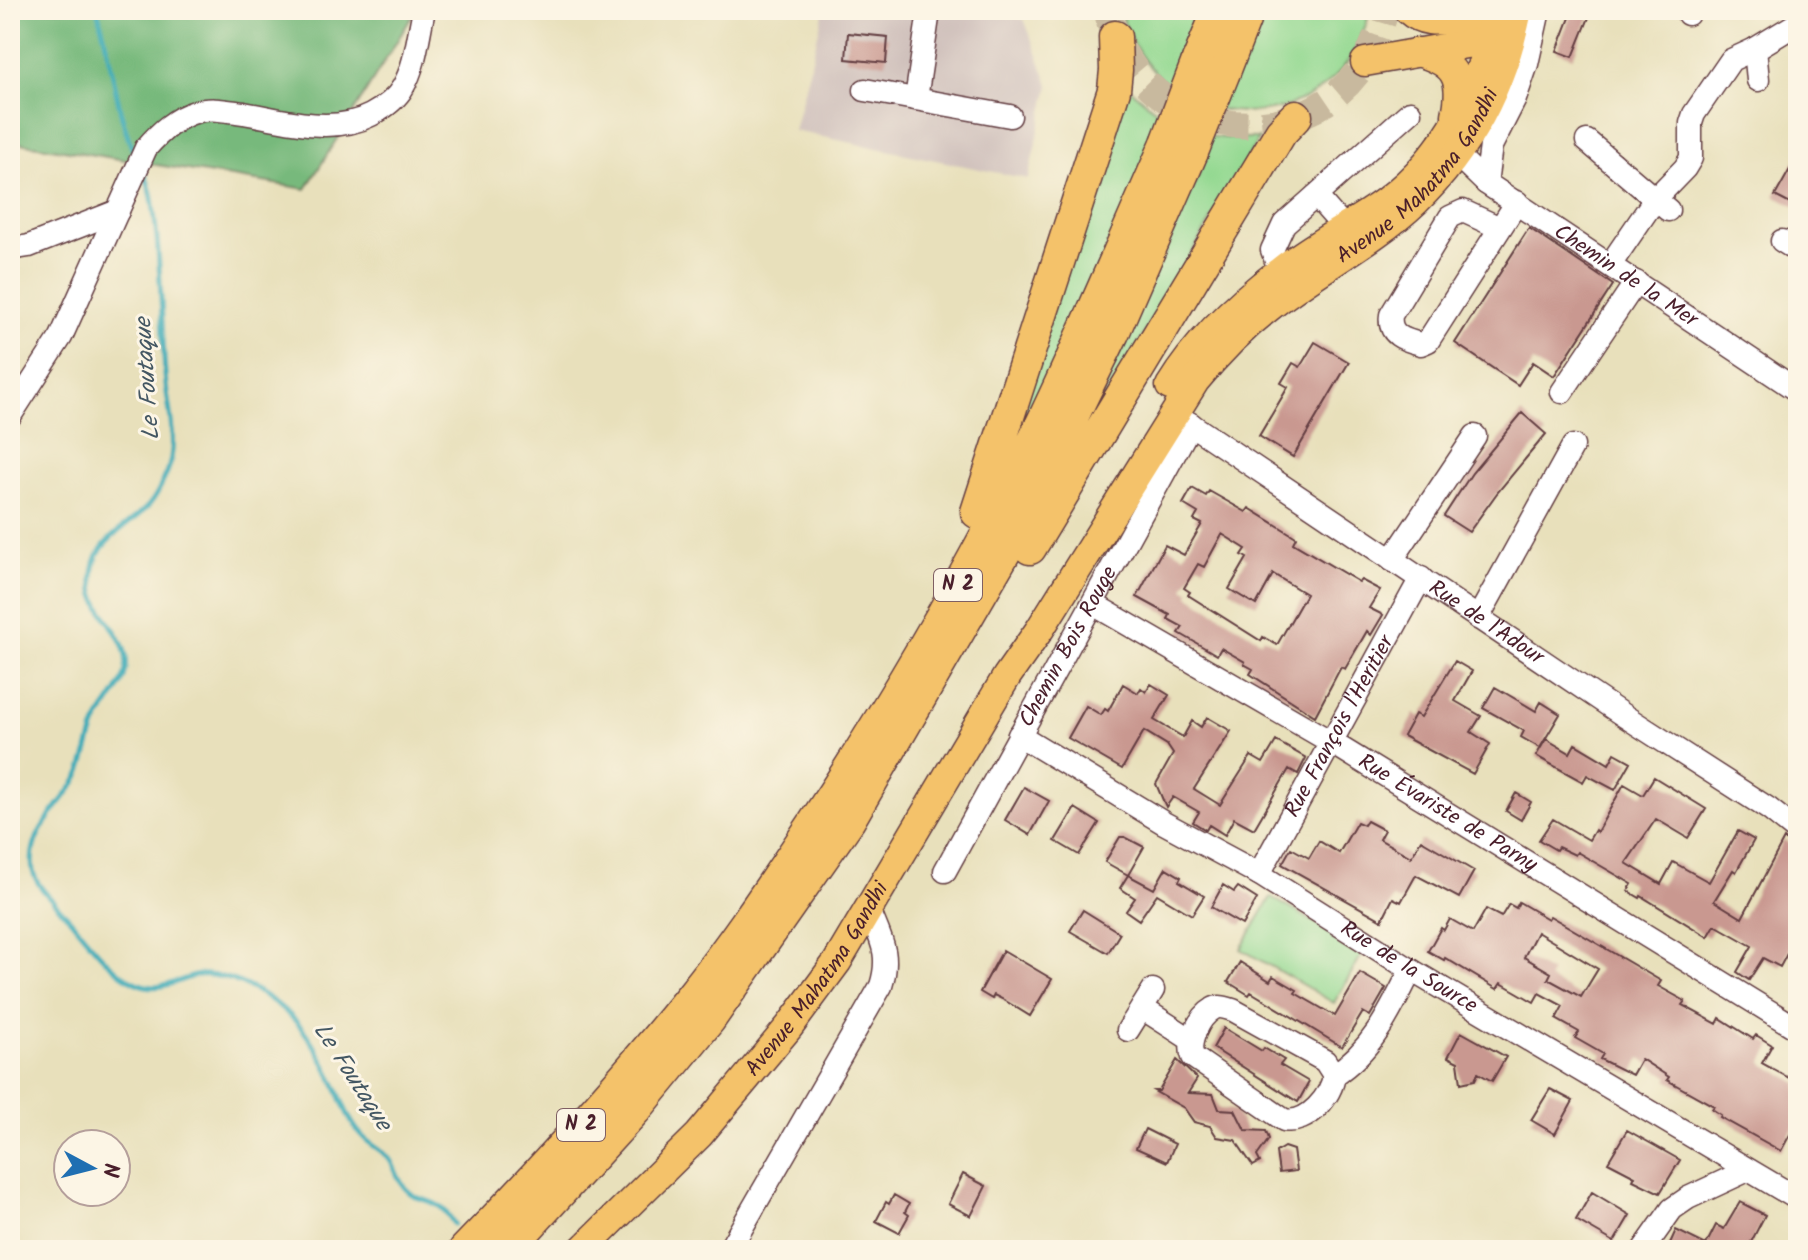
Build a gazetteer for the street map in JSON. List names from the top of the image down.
{
  "streets": {
    "highway": ["N 2"],
    "main road": ["Avenue Mahatma Gandhi"],
    "street": [
      "Chemin de la Mer",
      "Rue de l'Adour",
      "Chemin Bois Rouge",
      "Rue François l'Heritier",
      "Rue Évariste de Parny",
      "Rue de la Source"
    ]
  },
  "crossings": [
    ["Avenue Mahatma Gandhi", "Chemin de la Mer"],
    ["Avenue Mahatma Gandhi", "Rue de l'Adour"],
    ["Avenue Mahatma Gandhi", "Chemin Bois Rouge"],
    ["Rue de l'Adour", "Chemin Bois Rouge"],
    ["Rue de l'Adour", "Rue François l'Heritier"],
    ["Chemin Bois Rouge", "Rue Évariste de Parny"],
    ["Chemin Bois Rouge", "Rue de la Source"],
    ["Rue François l'Heritier", "Rue Évariste de Parny"],
    ["Rue François l'Heritier", "Rue de la Source"]
  ],
  "water": ["Le Foutaque"],
  "north": "right"
}
